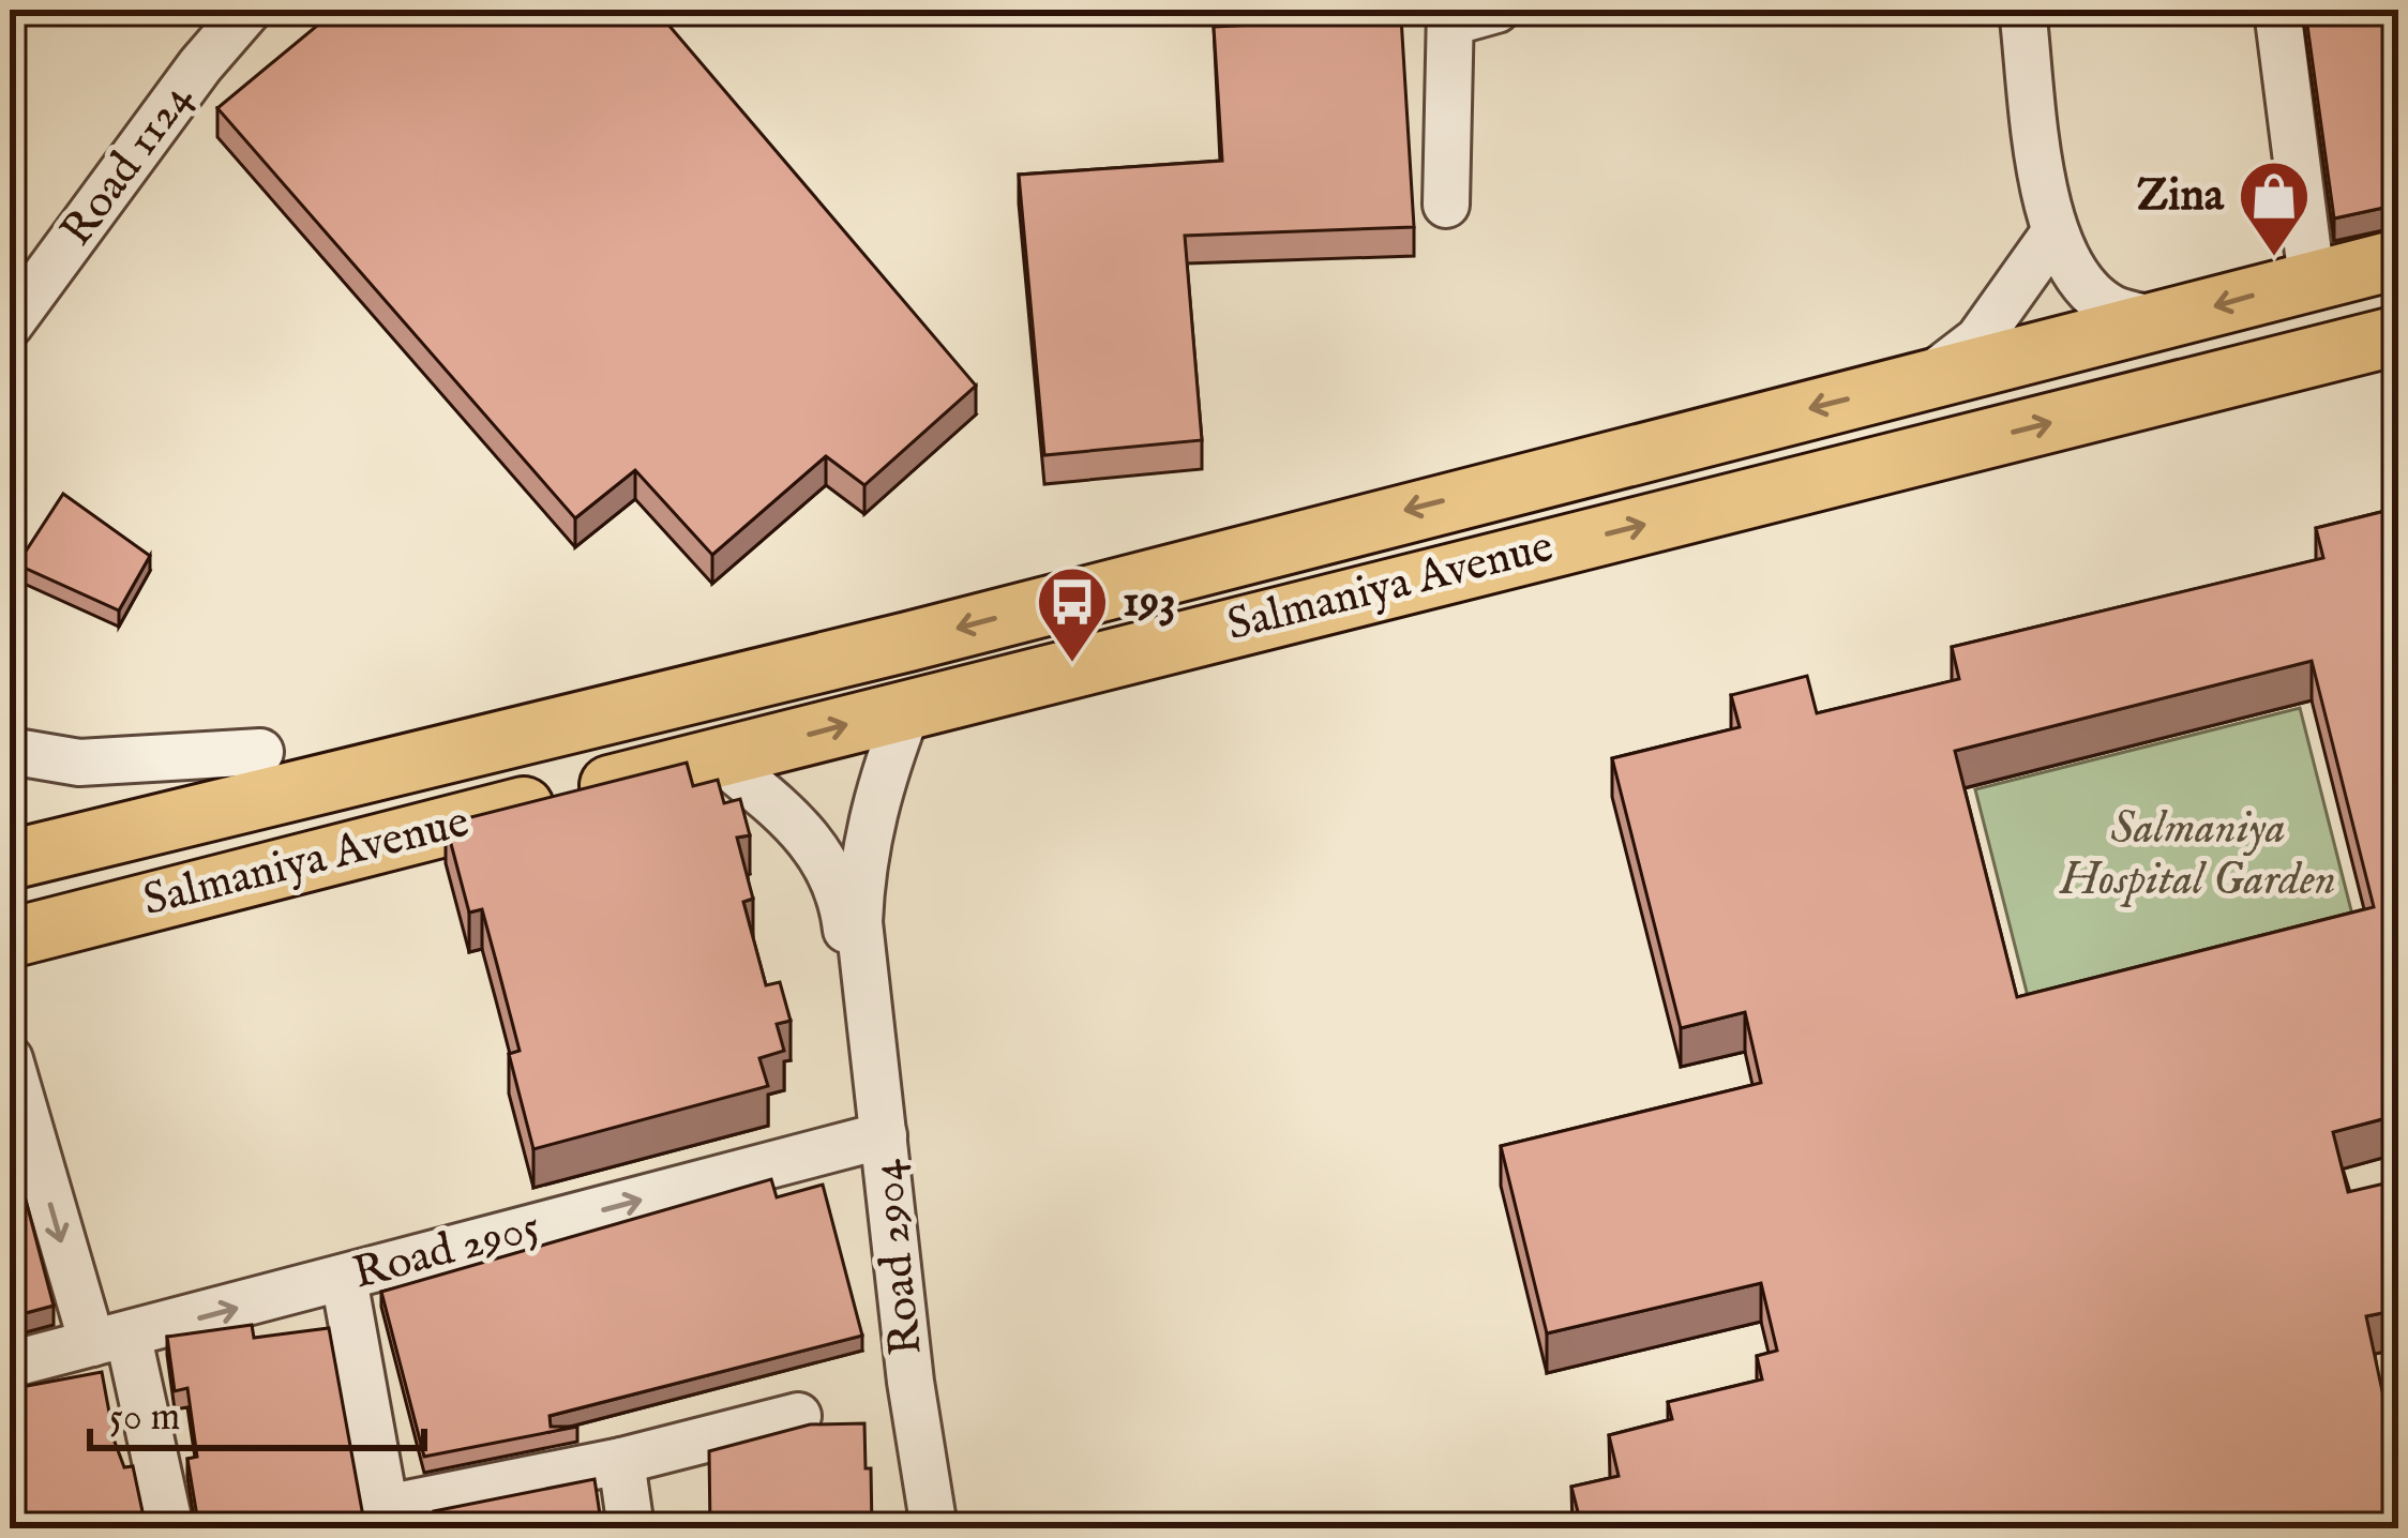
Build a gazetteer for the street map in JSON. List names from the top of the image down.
{
  "streets": {
    "main road": ["Salmaniya Avenue"],
    "street": ["Road 1124", "Road 2905", "Road 2904"]
  },
  "crossings": [
    ["Salmaniya Avenue", "Road 2904"],
    ["Road 2905", "Road 2904"]
  ],
  "parks": ["Salmaniya Hospital Garden"],
  "places": {
    "shop": ["Zina"],
    "bus stop": ["193"]
  },
  "scale_bar": "50 m"
}
